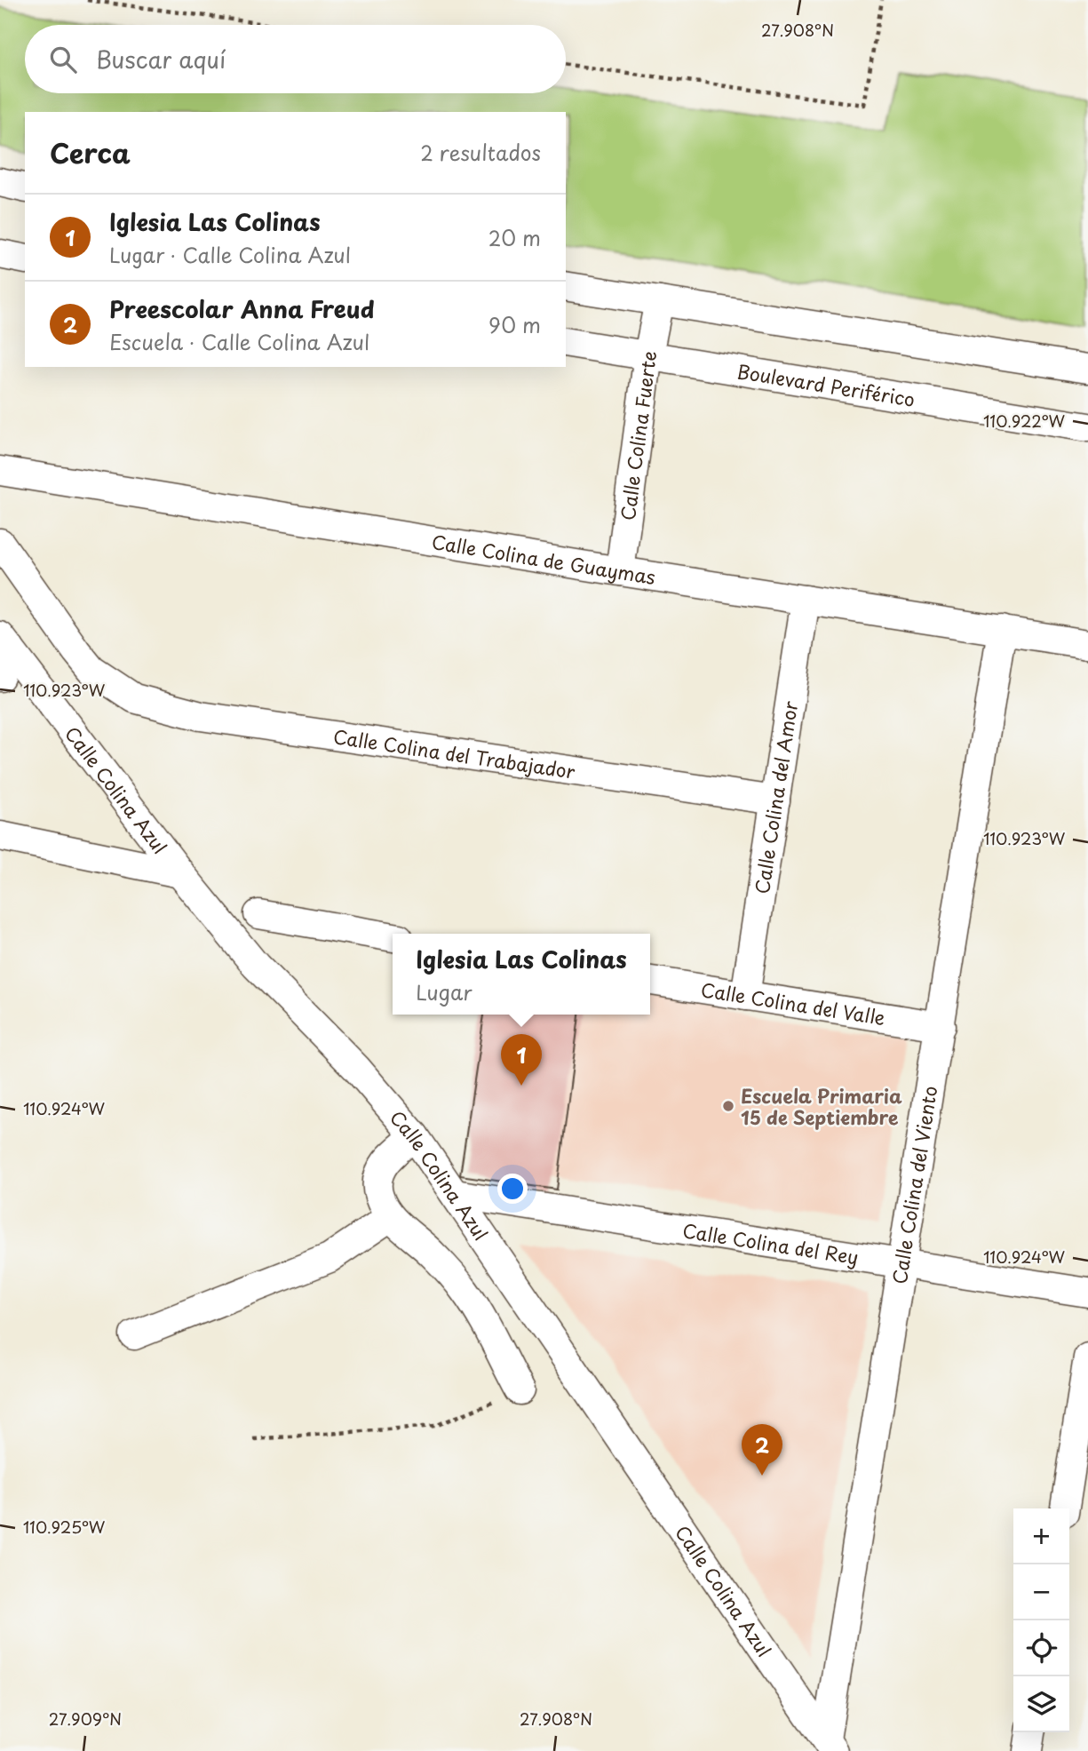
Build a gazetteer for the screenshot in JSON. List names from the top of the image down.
{
  "streets": {
    "street": [
      "Boulevard Periférico",
      "Calle Colina Fuerte",
      "Calle Colina de Guaymas",
      "Calle Colina del Trabajador",
      "Calle Colina Azul",
      "Calle Colina del Amor",
      "Calle Colina del Valle",
      "Calle Colina del Viento",
      "Calle Colina del Rey"
    ]
  },
  "crossings": [
    ["Boulevard Periférico", "Calle Colina Fuerte"],
    ["Calle Colina Fuerte", "Calle Colina de Guaymas"],
    ["Calle Colina de Guaymas", "Calle Colina del Amor"],
    ["Calle Colina de Guaymas", "Calle Colina del Viento"],
    ["Calle Colina del Trabajador", "Calle Colina del Amor"],
    ["Calle Colina Azul", "Calle Colina del Viento"],
    ["Calle Colina Azul", "Calle Colina del Rey"],
    ["Calle Colina del Amor", "Calle Colina del Valle"],
    ["Calle Colina del Valle", "Calle Colina del Viento"],
    ["Calle Colina del Viento", "Calle Colina del Rey"]
  ],
  "places": ["Escuela Primaria 15 de Septiembre"],
  "page": {
    "search": "Buscar aquí",
    "heading": ["Cerca", "2 resultados"],
    "list": [
      {
        "mark": "1",
        "name": "Iglesia Las Colinas",
        "note": "Lugar · Calle Colina Azul",
        "value": "20 m"
      },
      {
        "mark": "2",
        "name": "Preescolar Anna Freud",
        "note": "Escuela · Calle Colina Azul",
        "value": "90 m"
      }
    ],
    "popup": ["Iglesia Las Colinas", "Lugar"],
    "pins": ["1", "2"],
    "map_buttons": ["+", "−"]
  },
  "coordinates": [
    "27.908°N",
    "110.922°W",
    "110.923°W",
    "110.924°W",
    "110.925°W",
    "27.909°N"
  ]
}
